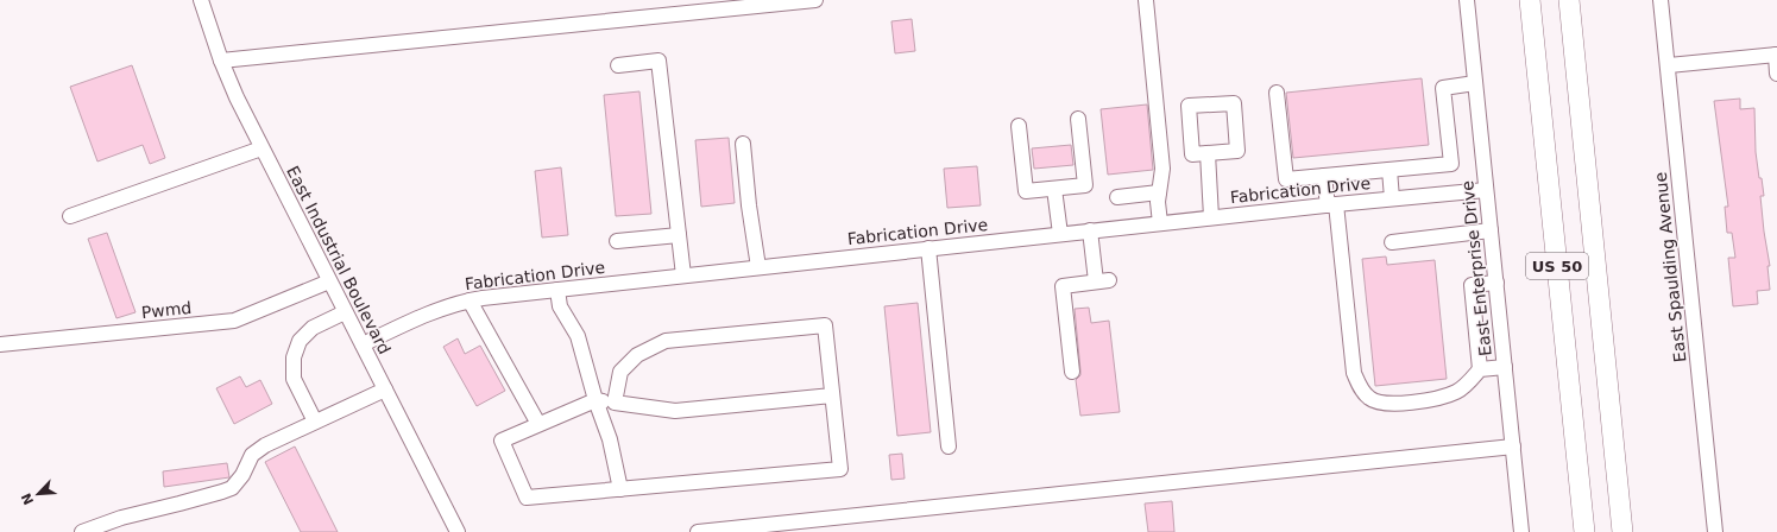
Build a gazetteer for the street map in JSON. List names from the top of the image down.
{
  "streets": {
    "highway": ["US 50"],
    "street": [
      "Fabrication Drive",
      "East Industrial Boulevard",
      "East Spaulding Avenue",
      "East Enterprise Drive",
      "Pwmd"
    ]
  },
  "crossings": [
    ["Fabrication Drive", "East Industrial Boulevard"],
    ["Fabrication Drive", "East Enterprise Drive"],
    ["East Industrial Boulevard", "Pwmd"]
  ],
  "north": "bottom left"
}
